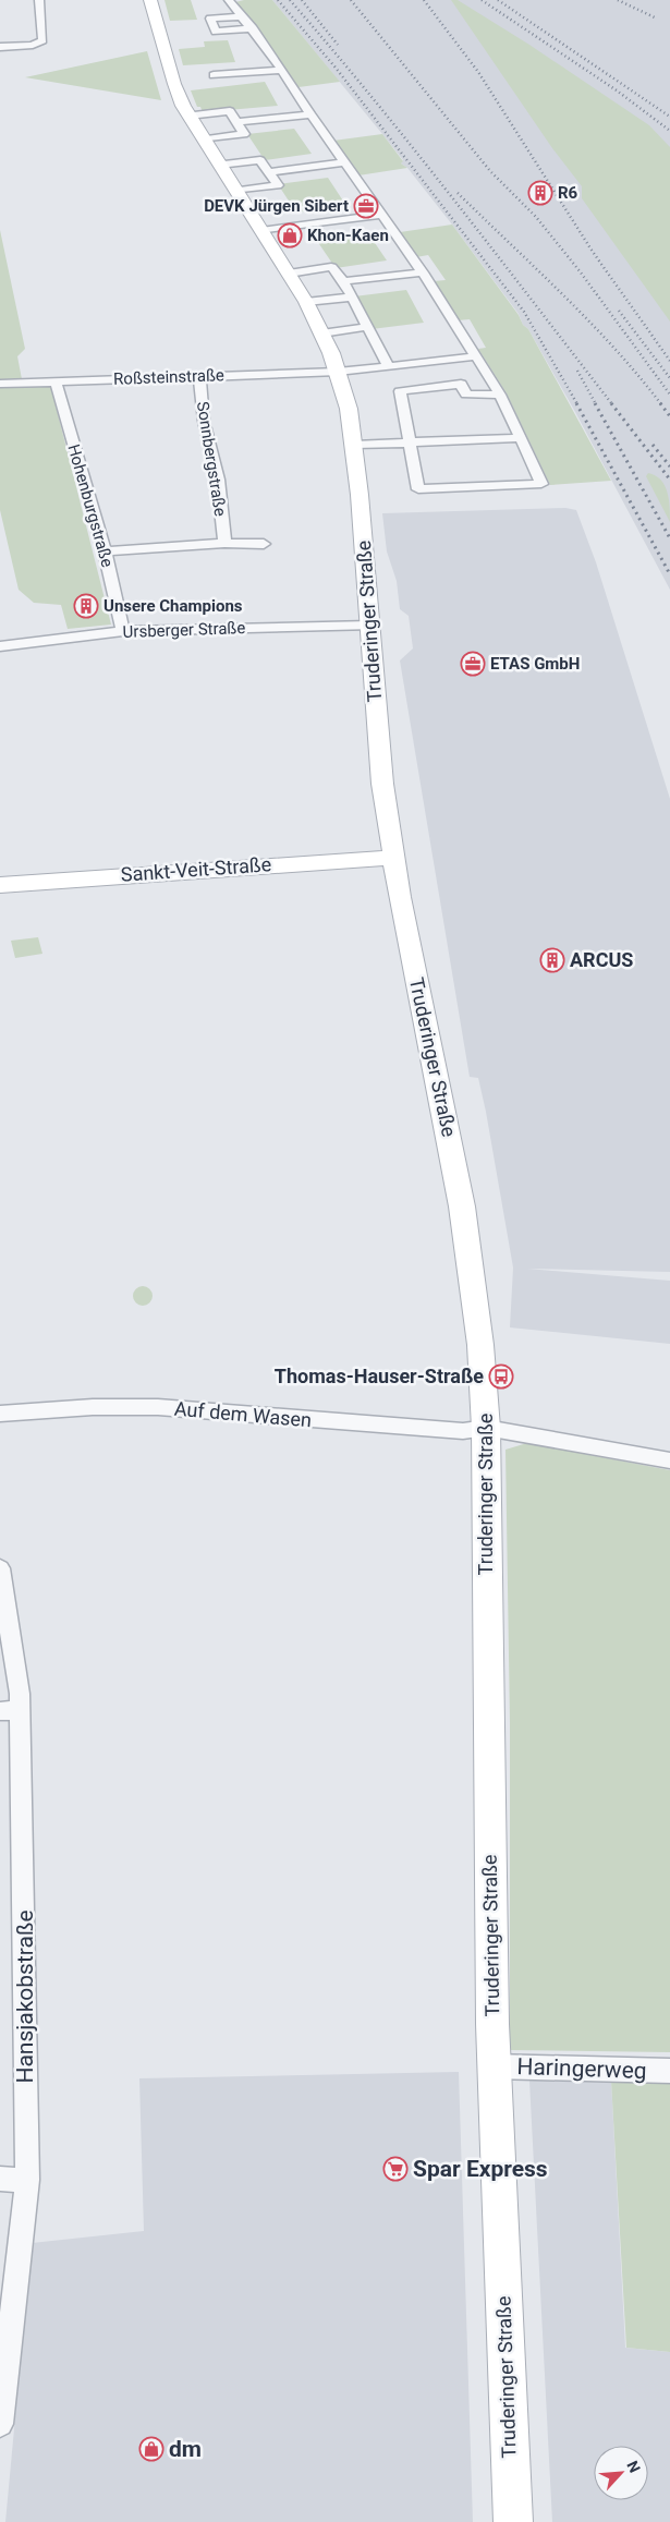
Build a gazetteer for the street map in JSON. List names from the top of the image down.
{
  "streets": {
    "street": [
      "Roßsteinstraße",
      "Sonnbergstraße",
      "Hohenburgstraße",
      "Truderinger Straße",
      "Ursberger Straße",
      "Sankt-Veit-Straße",
      "Auf dem Wasen",
      "Hansjakobstraße",
      "Haringerweg"
    ]
  },
  "crossings": [
    ["Roßsteinstraße", "Sonnbergstraße"],
    ["Roßsteinstraße", "Hohenburgstraße"],
    ["Roßsteinstraße", "Truderinger Straße"],
    ["Hohenburgstraße", "Ursberger Straße"],
    ["Truderinger Straße", "Ursberger Straße"],
    ["Truderinger Straße", "Sankt-Veit-Straße"],
    ["Truderinger Straße", "Auf dem Wasen"],
    ["Truderinger Straße", "Haringerweg"]
  ],
  "places": {
    "building": ["R6", "Unsere Champions", "ARCUS"],
    "office": ["DEVK Jürgen Sibert", "ETAS GmbH"],
    "shop": ["Khon-Kaen", "dm"],
    "bus stop": ["Thomas-Hauser-Straße"],
    "supermarket": ["Spar Express"]
  },
  "north": "top right"
}
